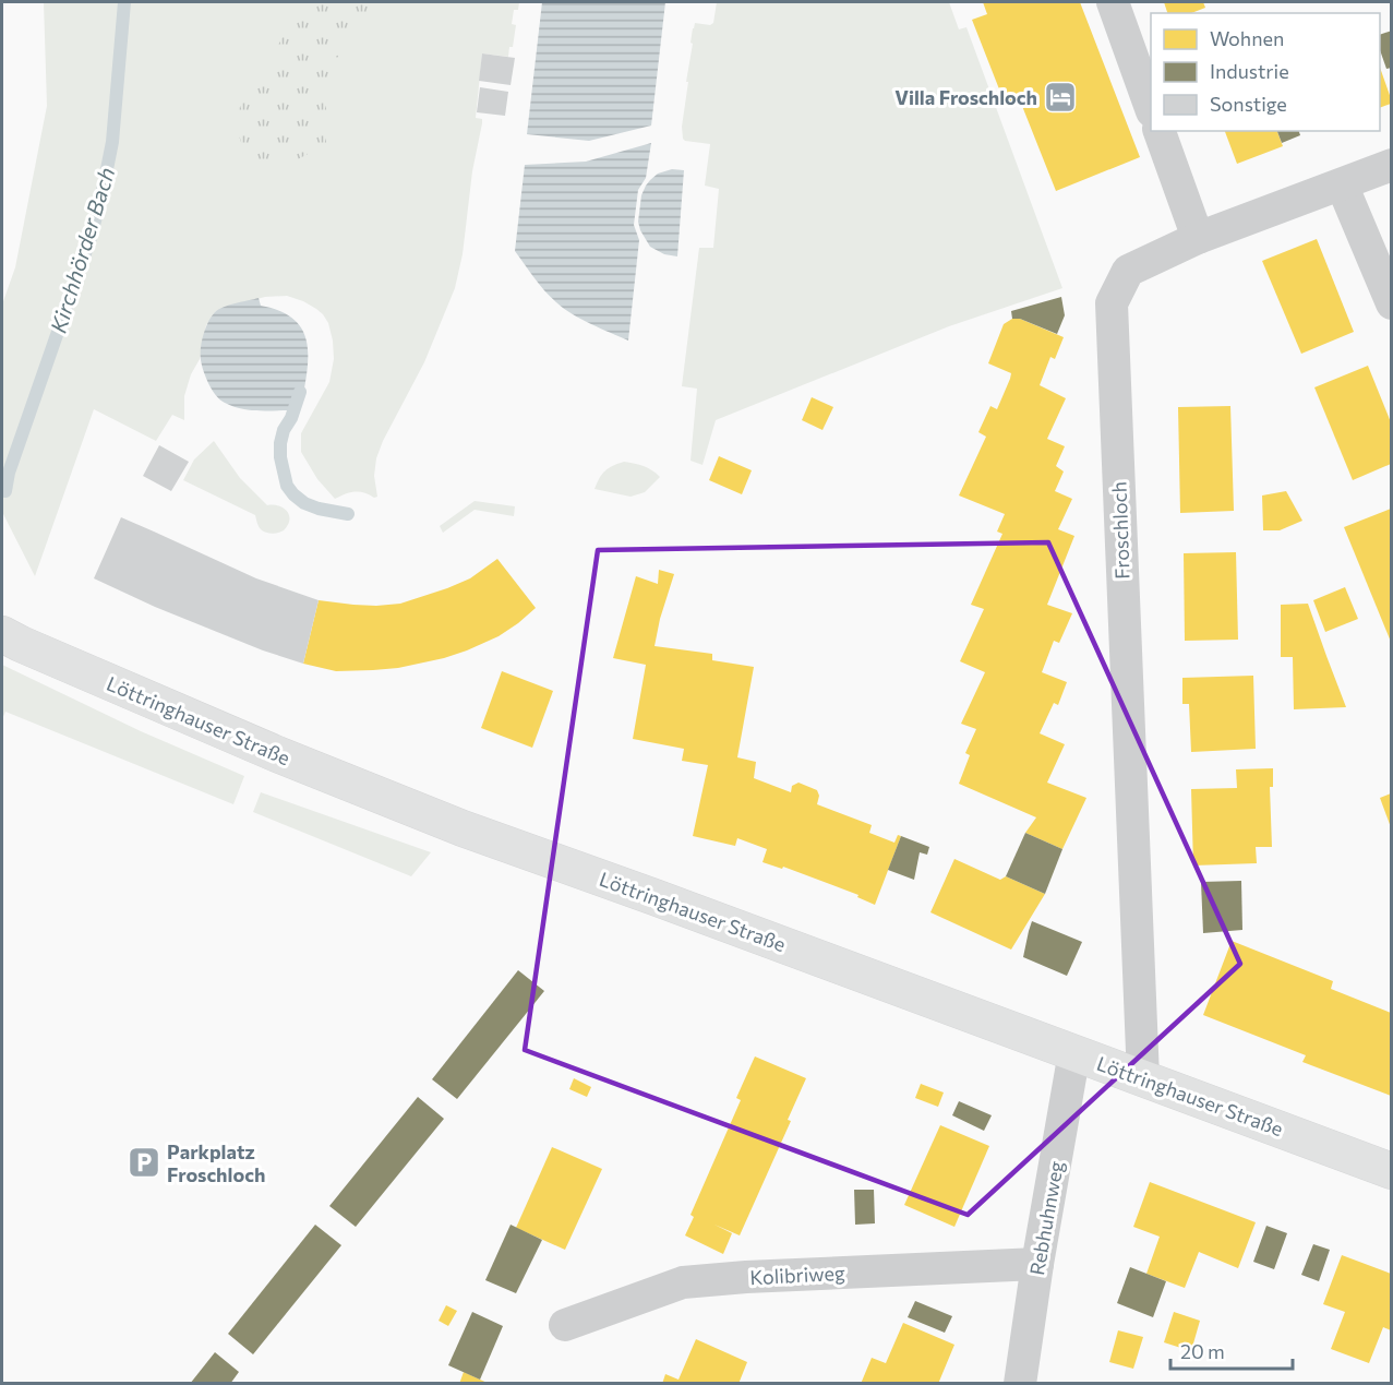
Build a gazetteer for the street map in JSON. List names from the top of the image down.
{
  "streets": {
    "street": [
      "Froschloch",
      "Löttringhauser Straße",
      "Rebhuhnweg",
      "Kolibriweg"
    ]
  },
  "crossings": [
    ["Froschloch", "Löttringhauser Straße"],
    ["Löttringhauser Straße", "Rebhuhnweg"],
    ["Rebhuhnweg", "Kolibriweg"]
  ],
  "water": ["Kirchhörder Bach"],
  "places": {
    "hotel": ["Villa Froschloch"],
    "parking": ["Parkplatz Froschloch"]
  },
  "legend": ["Wohnen", "Industrie", "Sonstige"],
  "scale_bar": "20 m"
}
